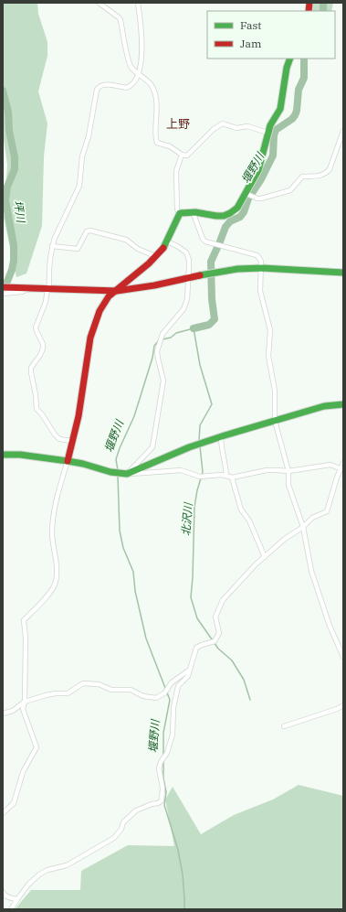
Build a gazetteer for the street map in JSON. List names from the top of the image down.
{
  "districts": ["上野"],
  "water": ["堰野川", "坪川", "北沢川"],
  "legend": ["Fast", "Jam"]
}
